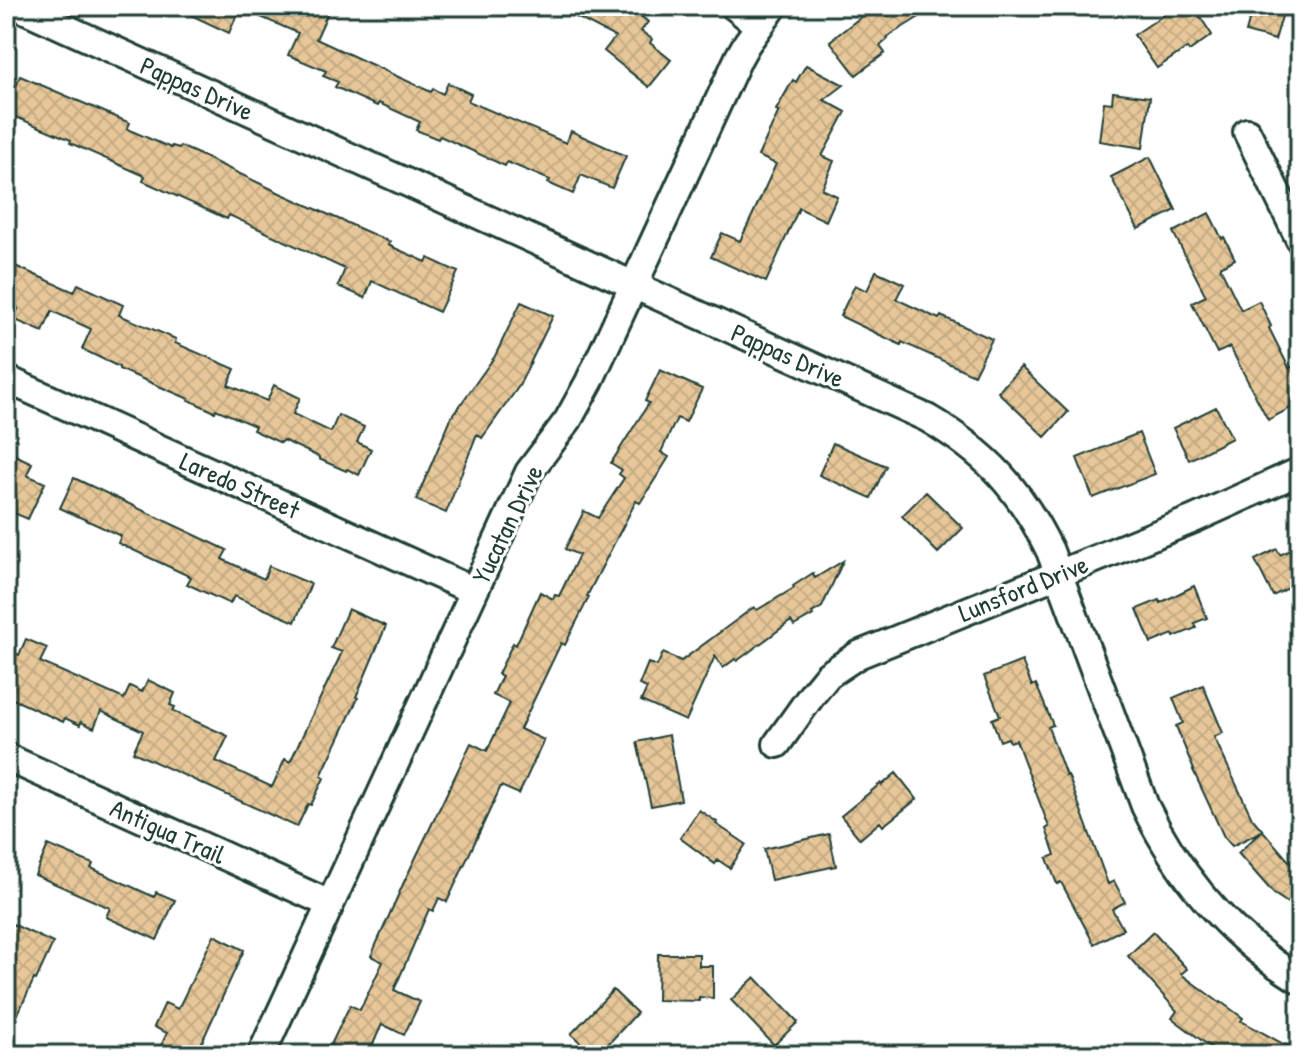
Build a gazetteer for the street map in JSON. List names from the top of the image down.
{
  "streets": {
    "street": [
      "Pappas Drive",
      "Laredo Street",
      "Yucatan Drive",
      "Lunsford Drive",
      "Antigua Trail"
    ]
  },
  "crossings": [
    ["Pappas Drive", "Yucatan Drive"],
    ["Pappas Drive", "Lunsford Drive"],
    ["Laredo Street", "Yucatan Drive"],
    ["Yucatan Drive", "Antigua Trail"]
  ]
}
